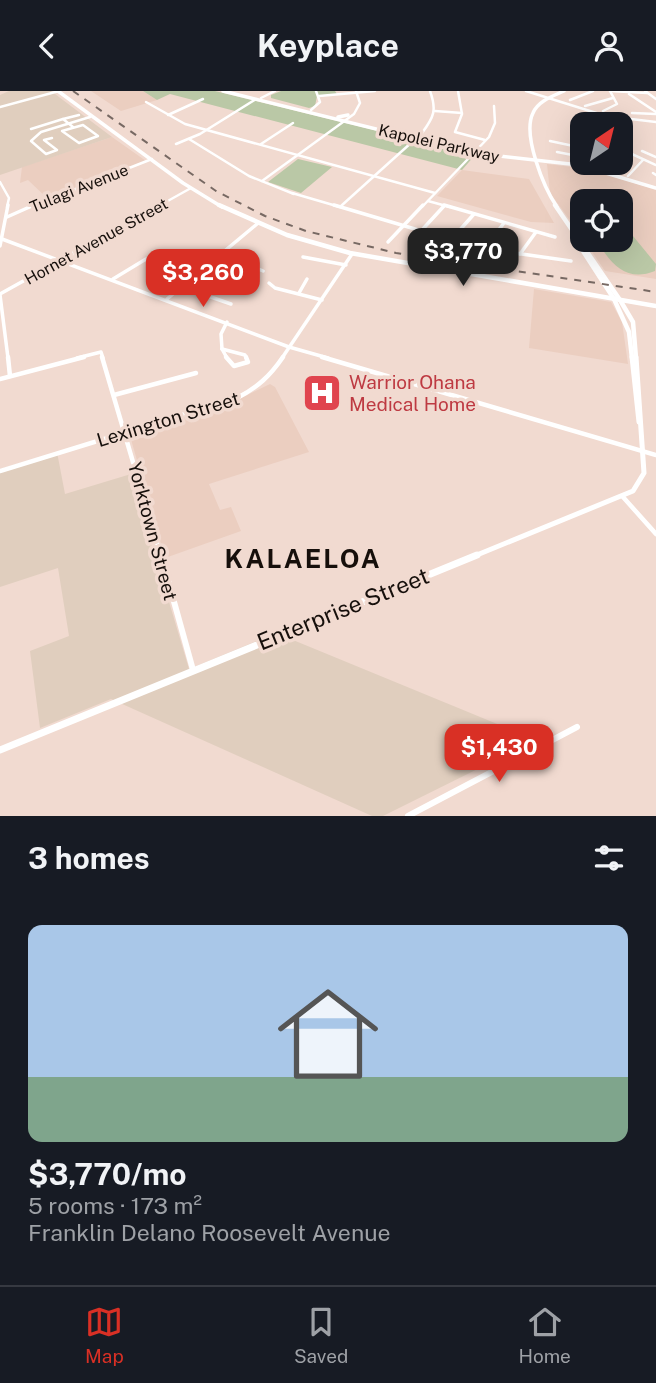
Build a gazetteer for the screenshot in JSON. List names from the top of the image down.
{
  "streets": {
    "main road": ["Kapolei Parkway"],
    "street": [
      "Tulagi Avenue",
      "Hornet Avenue Street",
      "Lexington Street",
      "Yorktown Street",
      "Enterprise Street"
    ]
  },
  "crossings": [
    ["Lexington Street", "Yorktown Street"],
    ["Yorktown Street", "Enterprise Street"]
  ],
  "districts": ["KALAELOA"],
  "places": {
    "hospital": ["Warrior Ohana Medical Home"]
  },
  "north": "top right",
  "page": {
    "header": "Keyplace",
    "price": ["$3,770", "$3,260", "$1,430"],
    "heading": "3 homes",
    "list": [
      {
        "name": "$3,770/mo",
        "note": "5 rooms · 173 m² · Franklin Delano Roosevelt Avenue"
      }
    ],
    "tabs": ["Map", "Saved", "Home"]
  }
}
